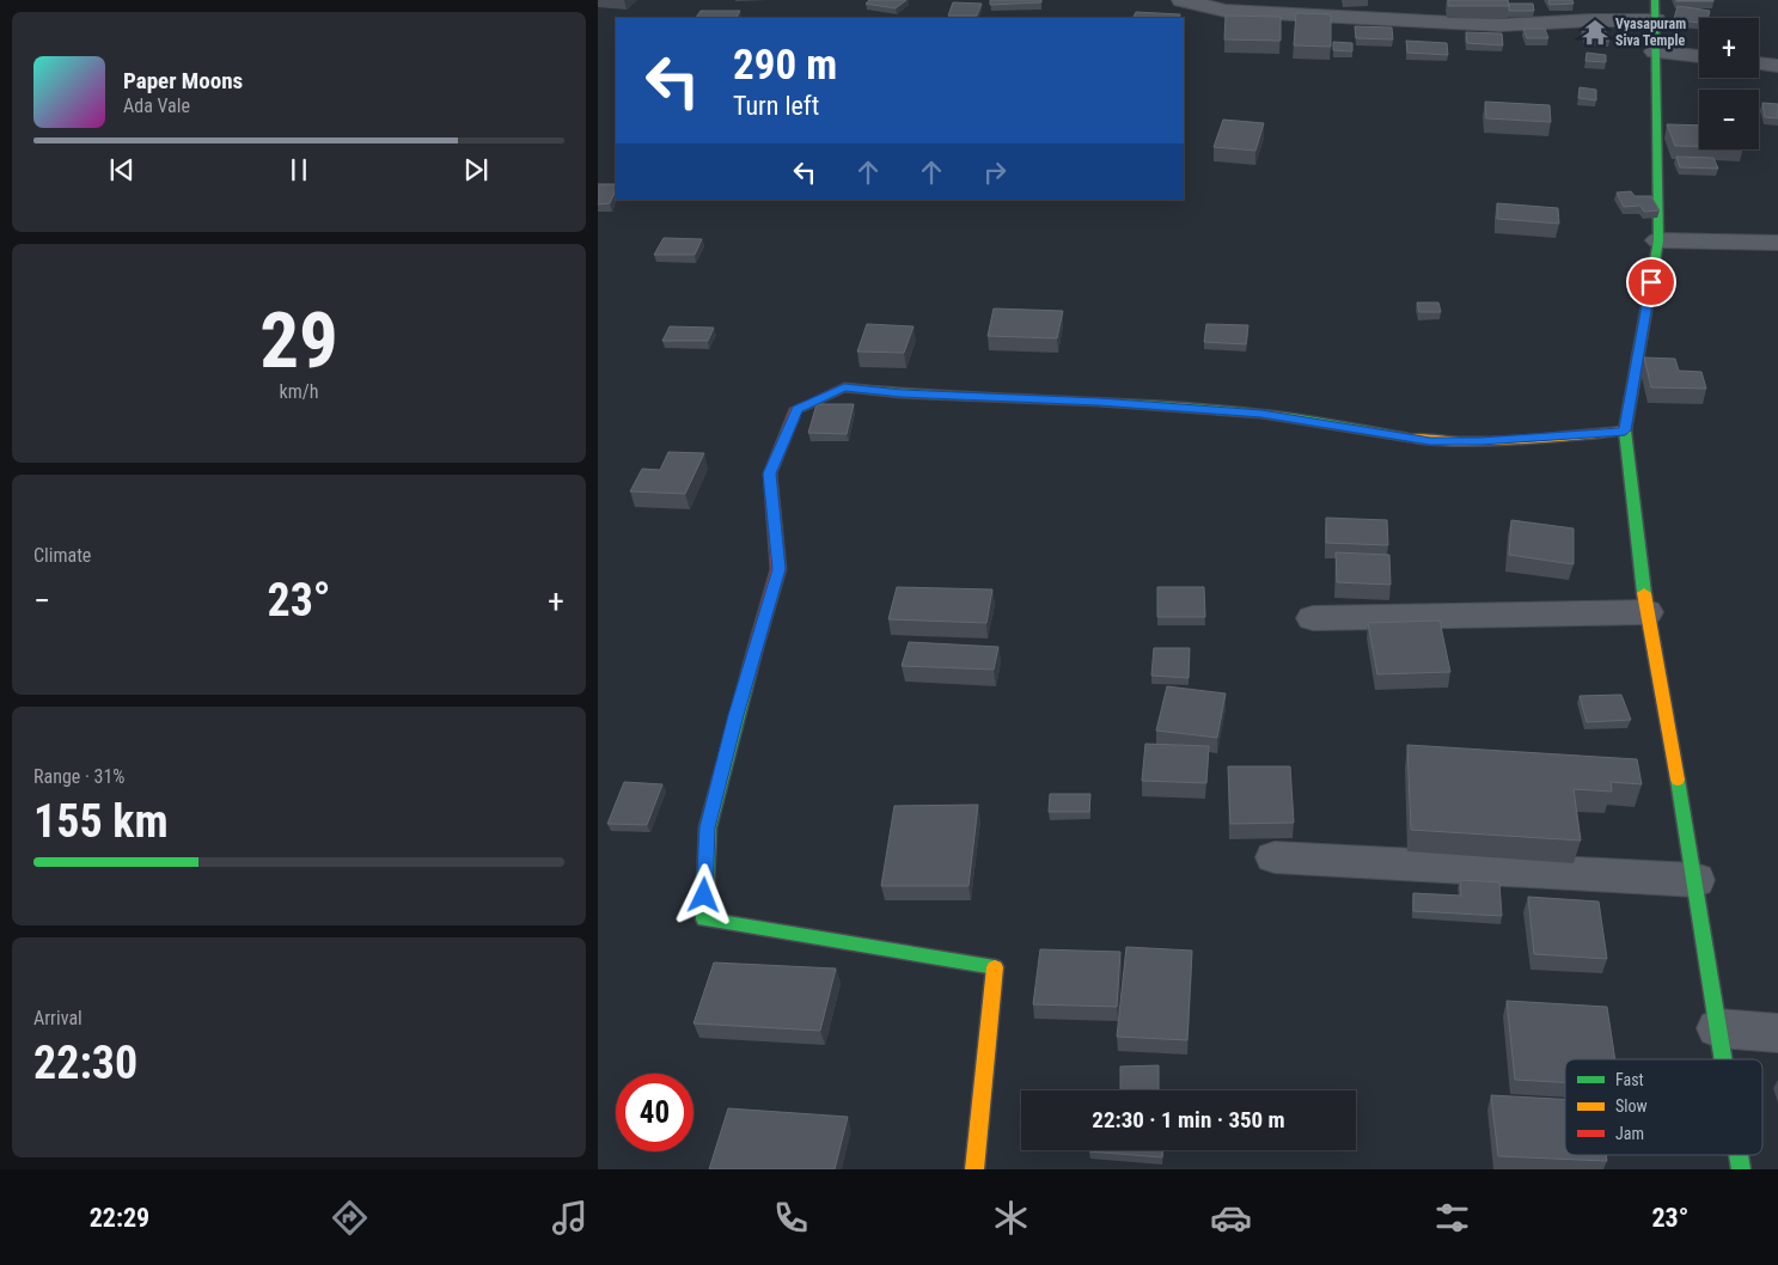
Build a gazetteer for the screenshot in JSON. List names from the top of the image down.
{
  "places": {
    "temple": ["Vyasapuram Siva Temple"]
  },
  "legend": ["Fast", "Slow", "Jam"],
  "page": {
    "map_buttons": ["+", "−"],
    "turn": ["290 m", "Turn left"],
    "song": ["Paper Moons", "Ada Vale"],
    "tile": [
      ["29", "km/h"],
      "Climate",
      ["Range · 31%", "155 km"],
      ["Arrival", "22:30"]
    ],
    "heat": ["−", "23°", "+"],
    "limit": "40",
    "trip": "22:30 · 1 min · 350 m",
    "tabs": ["22:29", "23°"]
  }
}
